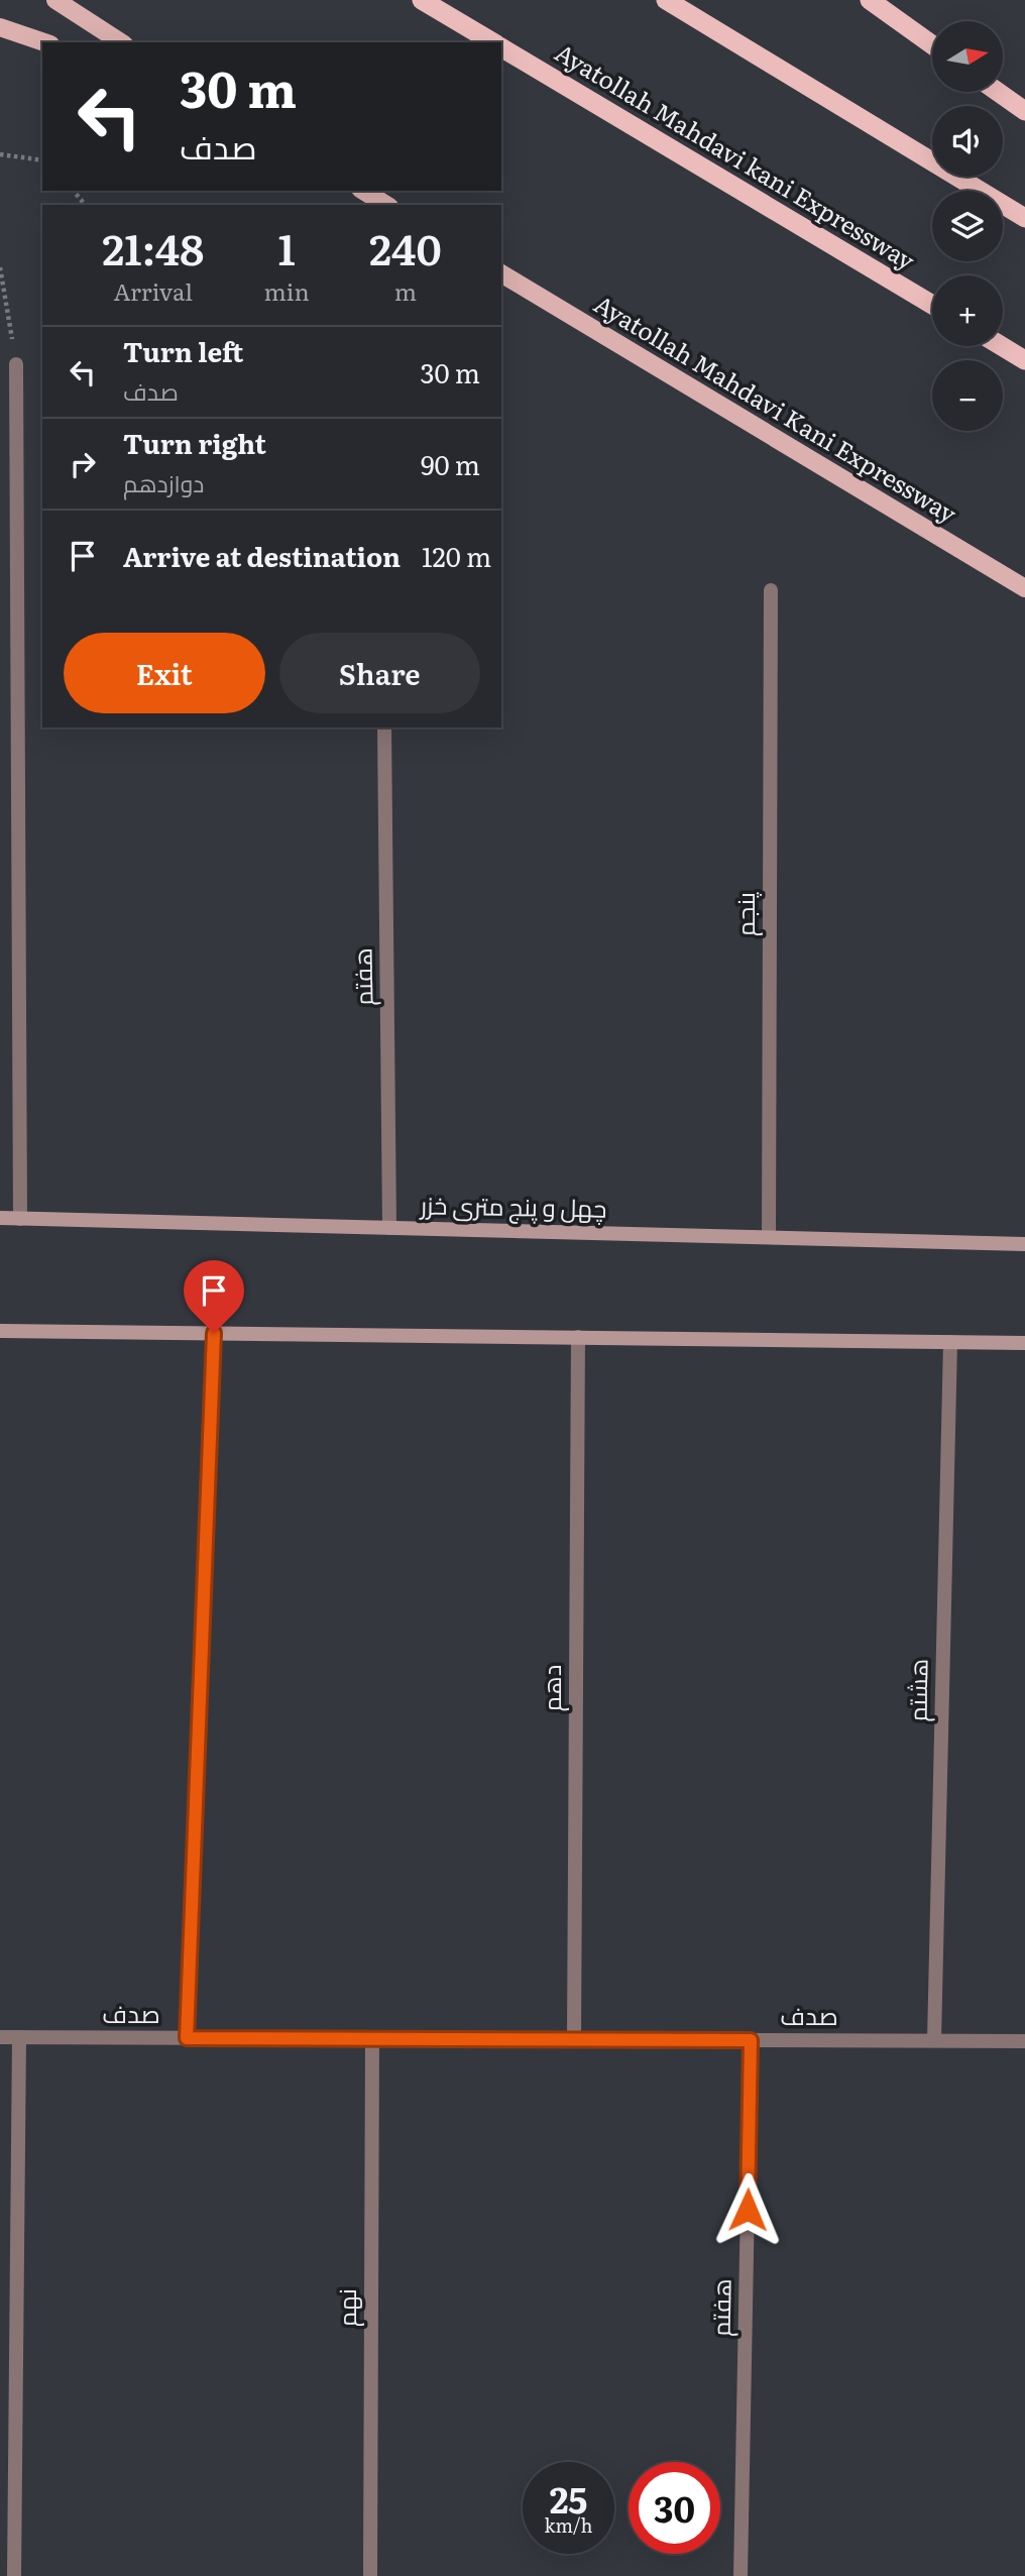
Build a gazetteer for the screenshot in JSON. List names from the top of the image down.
{
  "streets": {
    "highway": ["Ayatollah Mahdavi kani Expressway"],
    "main road": ["Ayatollah Mahdavi Kani Expressway", "چهل و پنج متری خزر"],
    "street": [
      "پنجم",
      "هفتم",
      "دهم",
      "هشتم",
      "صدف",
      "نهم"
    ]
  },
  "crossings": [
    ["پنجم", "چهل و پنج متری خزر"],
    ["هفتم", "چهل و پنج متری خزر"],
    ["هفتم", "صدف"],
    ["دهم", "صدف"],
    ["هشتم", "صدف"],
    ["صدف", "نهم"]
  ],
  "north": "right",
  "page": {
    "map_buttons": ["+", "−"],
    "turn": ["30 m", "صدف"],
    "eta": [
      "21:48",
      "Arrival",
      "1",
      "min",
      "240",
      "m"
    ],
    "list": [
      {
        "name": "Turn left",
        "note": "صدف",
        "value": "30 m"
      },
      {
        "name": "Turn right",
        "note": "دوازدهم",
        "value": "90 m"
      },
      {
        "name": "Arrive at destination",
        "value": "120 m"
      }
    ],
    "buttons": ["Exit", "Share"],
    "speed": "25 km/h",
    "limit": "30"
  }
}
